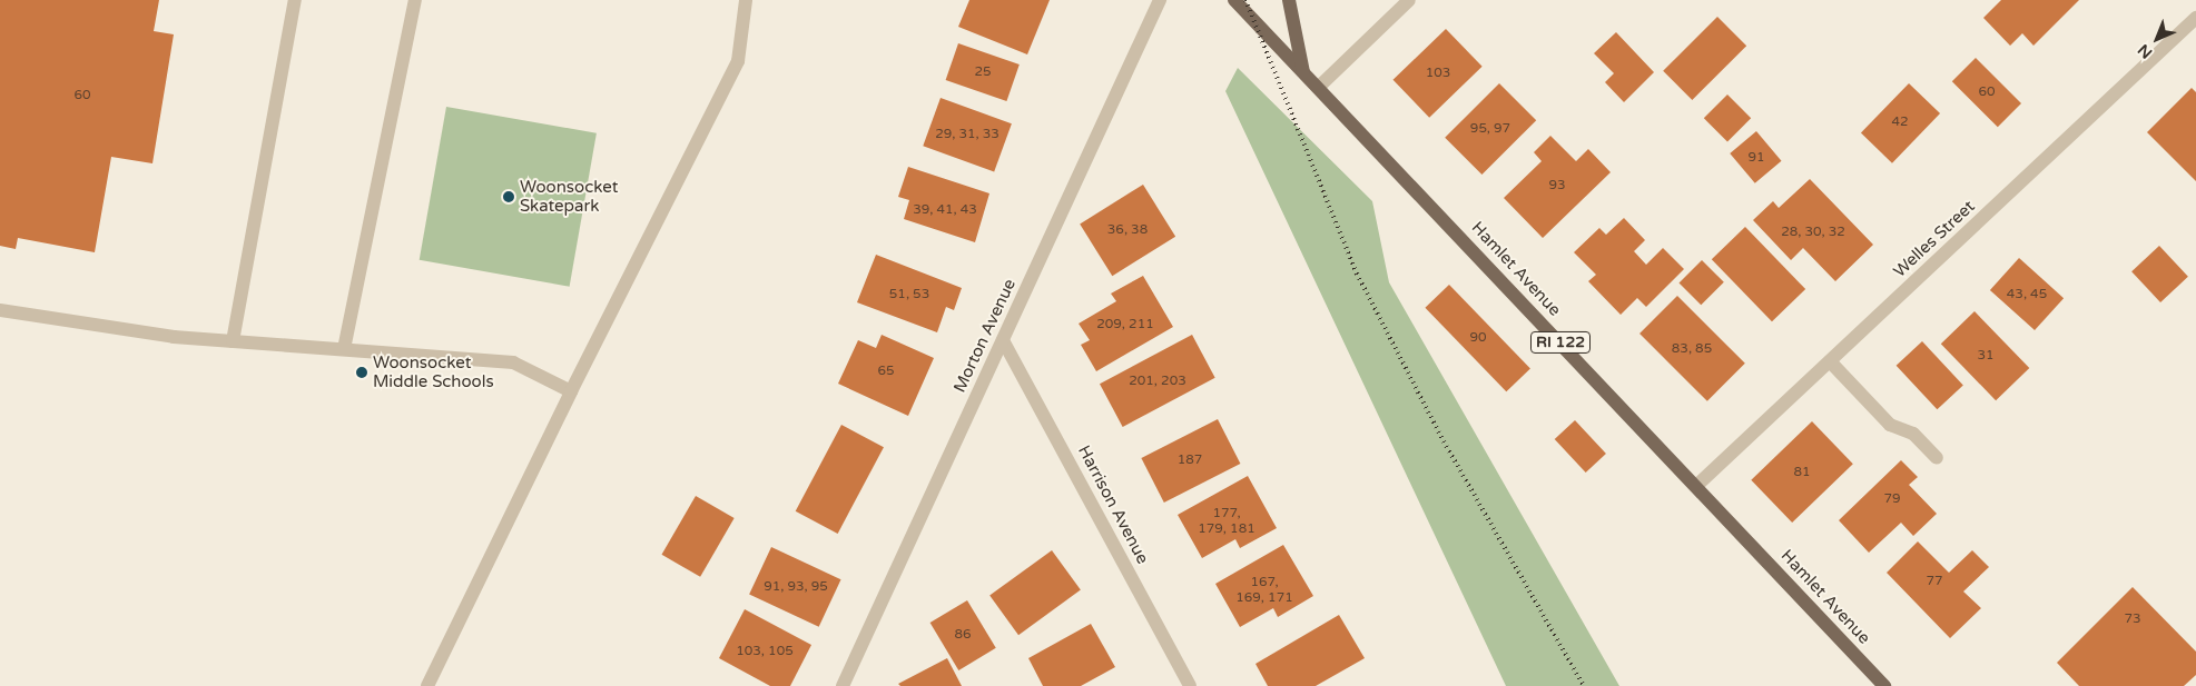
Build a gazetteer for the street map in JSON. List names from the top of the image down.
{
  "streets": {
    "main road": ["Hamlet Avenue", "RI 122"],
    "street": ["Welles Street", "Morton Avenue", "Harrison Avenue"]
  },
  "crossings": [
    ["Welles Street", "Hamlet Avenue"],
    ["Morton Avenue", "Harrison Avenue"]
  ],
  "places": ["Woonsocket Skatepark", "Woonsocket Middle Schools"],
  "house_numbers": [
    "25",
    "103",
    "60",
    "60",
    "42",
    "95, 97",
    "29, 31, 33",
    "91",
    "93",
    "39, 41, 43",
    "36, 38",
    "28, 30, 32",
    "51, 53",
    "43, 45",
    "209, 211",
    "90",
    "83, 85",
    "31",
    "65",
    "201, 203",
    "187",
    "81",
    "79",
    "177, 179, 181",
    "77",
    "167, 169, 171",
    "91, 93, 95",
    "73",
    "86",
    "103, 105"
  ],
  "north": "bottom left"
}
